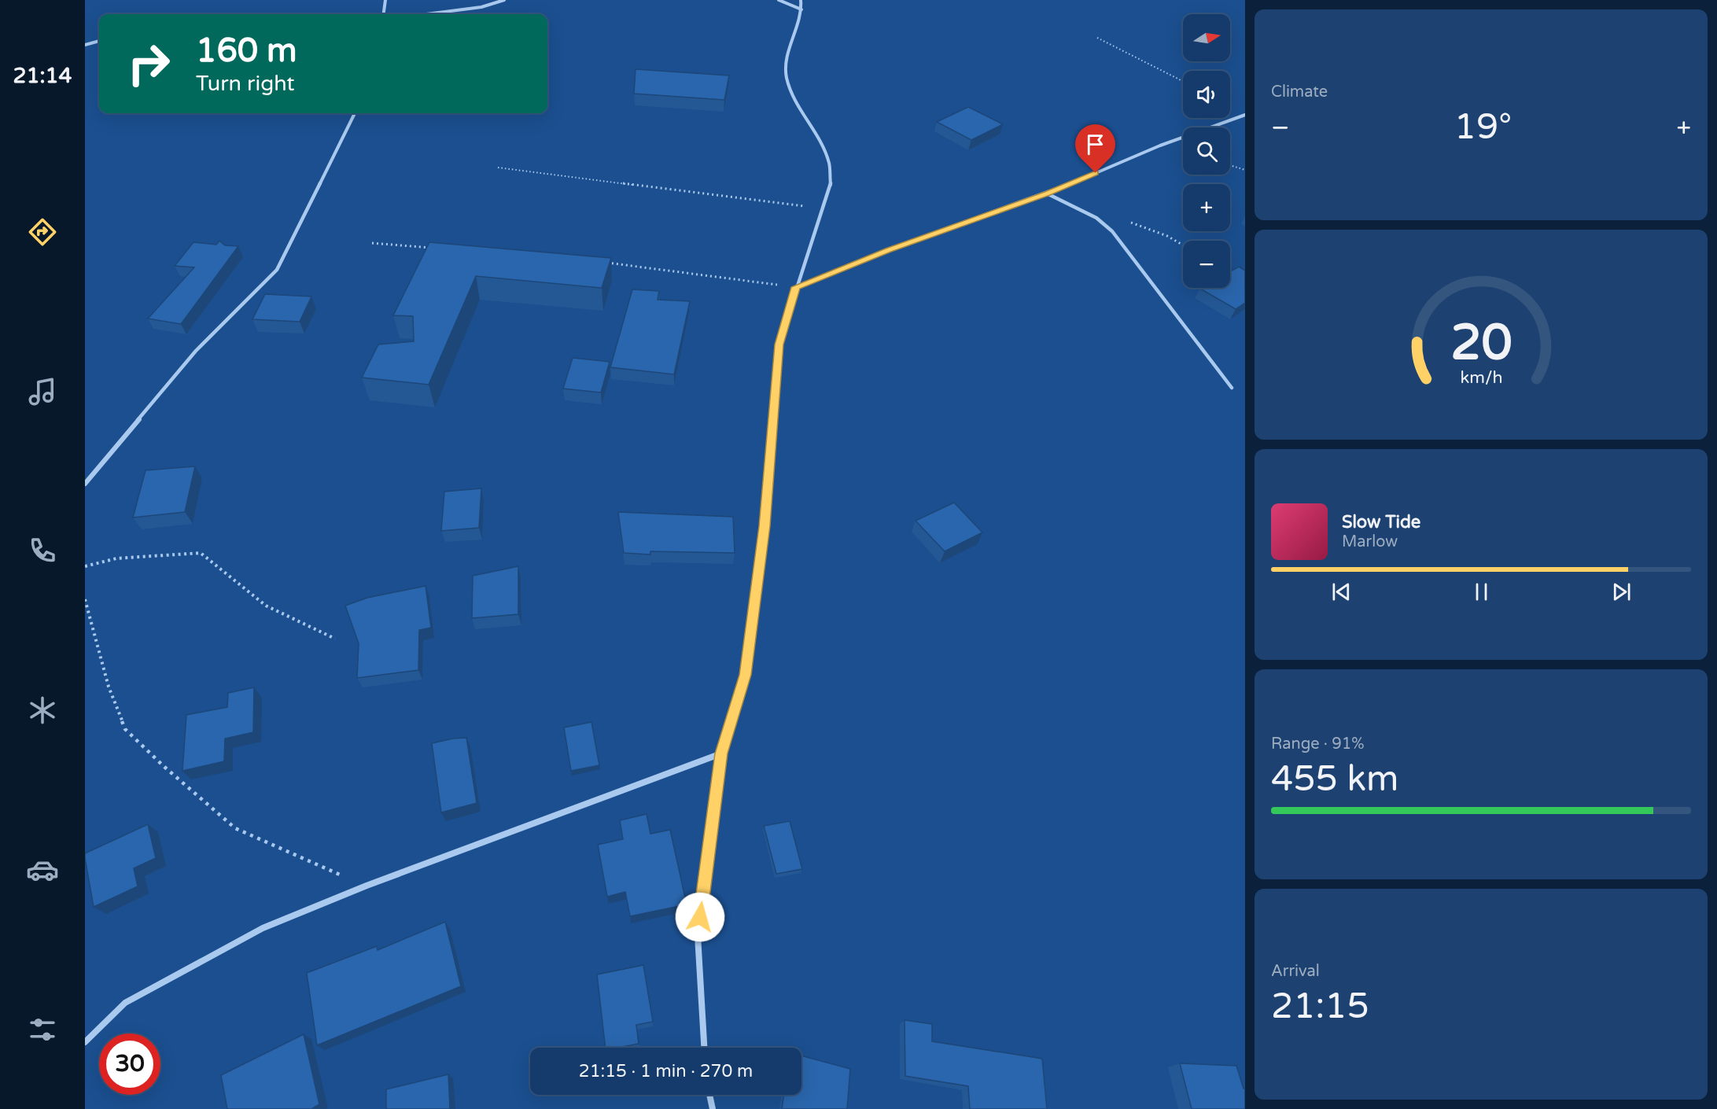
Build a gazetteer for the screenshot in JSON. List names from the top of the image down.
{
  "north": "right",
  "page": {
    "tabs": "21:14",
    "tile": [
      "Climate",
      ["Range · 91%", "455 km"],
      ["Arrival", "21:15"]
    ],
    "map_buttons": ["+", "−"],
    "turn": ["160 m", "Turn right"],
    "heat": ["−", "19°", "+"],
    "song": ["Slow Tide", "Marlow"],
    "limit": "30",
    "trip": "21:15 · 1 min · 270 m",
    "gauge": ["20", "km/h"]
  }
}
